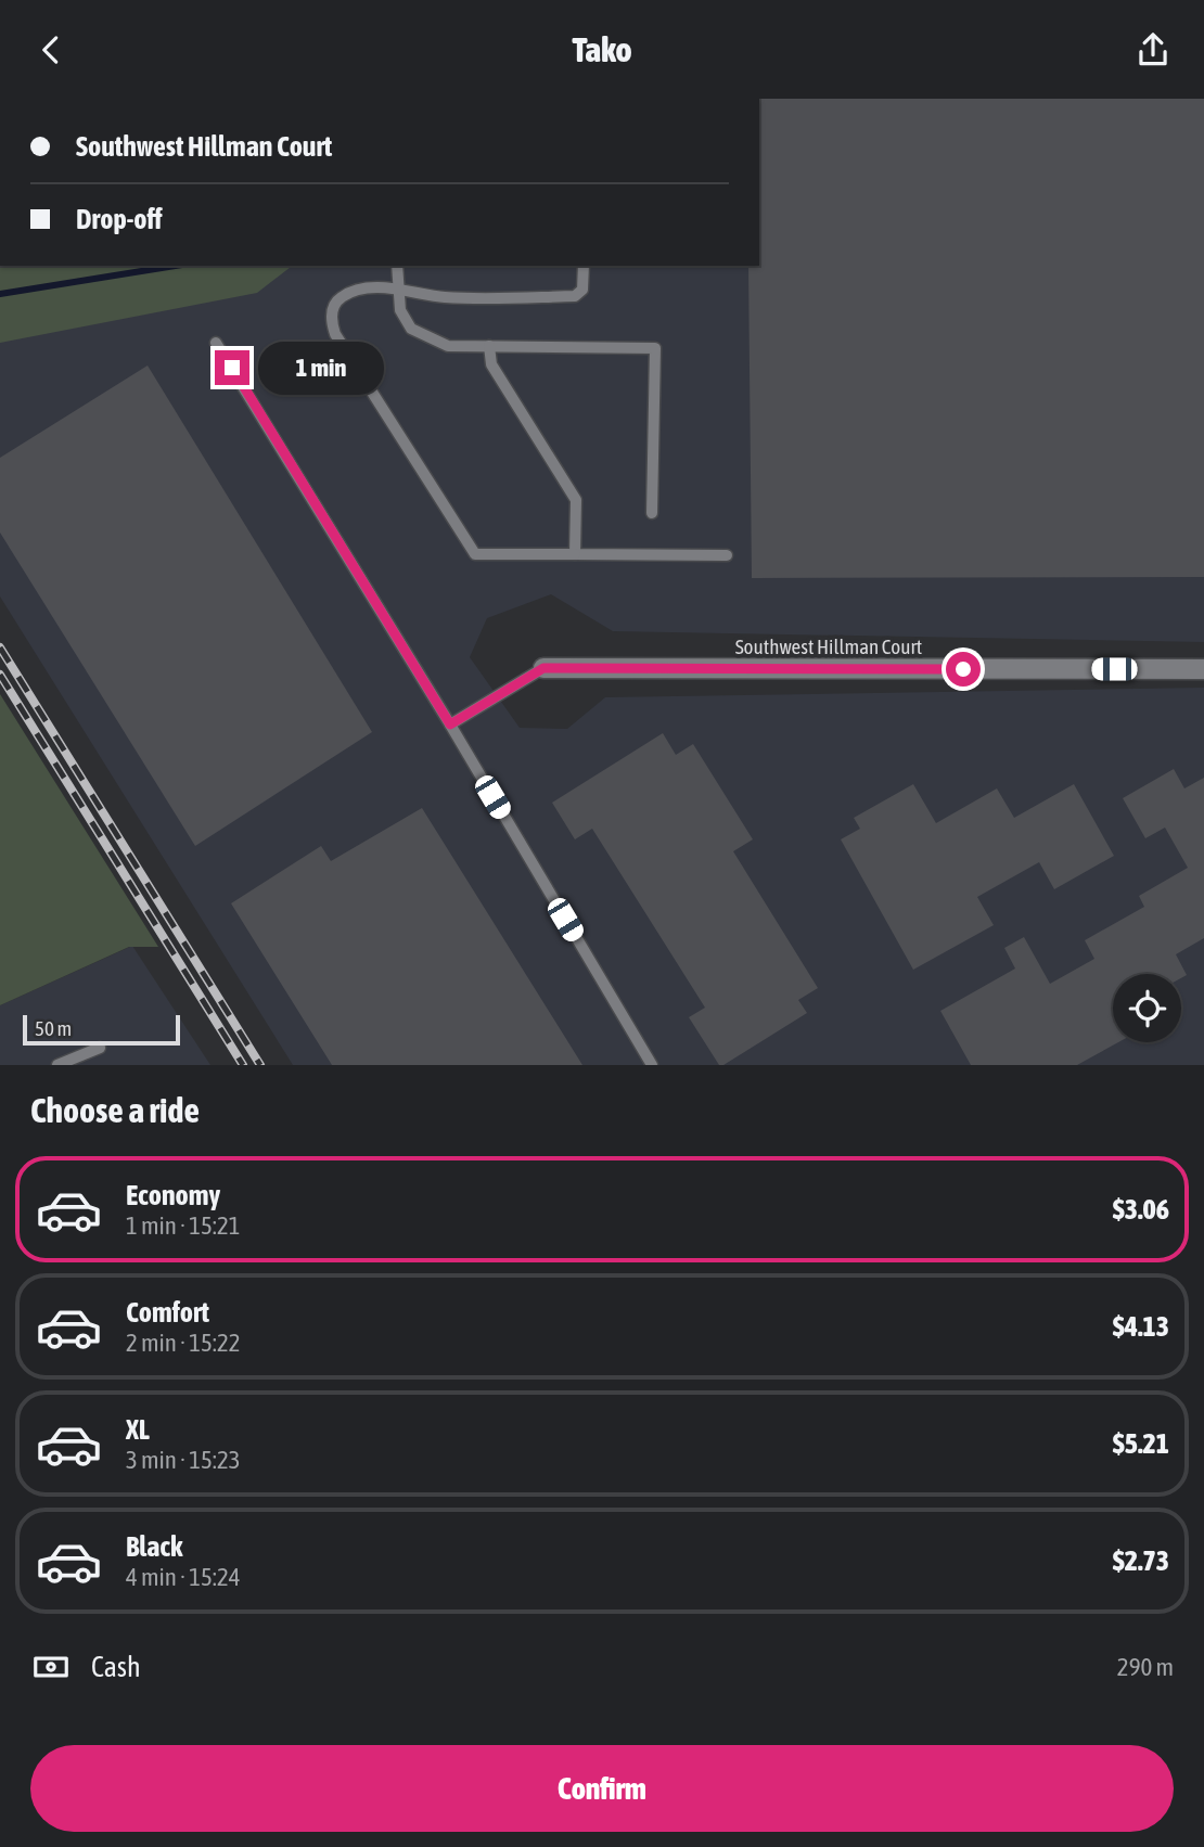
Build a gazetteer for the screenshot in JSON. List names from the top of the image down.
{
  "streets": {
    "street": ["Southwest Hillman Court"]
  },
  "scale_bar": "50 m",
  "page": {
    "header": "Tako",
    "banner": ["Southwest Hillman Court", "Drop-off"],
    "bubble": "1 min",
    "scale": "50 m",
    "heading": "Choose a ride",
    "list": [
      {
        "name": "Economy",
        "note": "1 min · 15:21",
        "value": "$3.06"
      },
      {
        "name": "Comfort",
        "note": "2 min · 15:22",
        "value": "$4.13"
      },
      {
        "name": "XL",
        "note": "3 min · 15:23",
        "value": "$5.21"
      },
      {
        "name": "Black",
        "note": "4 min · 15:24",
        "value": "$2.73"
      }
    ],
    "pay": ["Cash", "290 m"],
    "buttons": "Confirm"
  }
}
